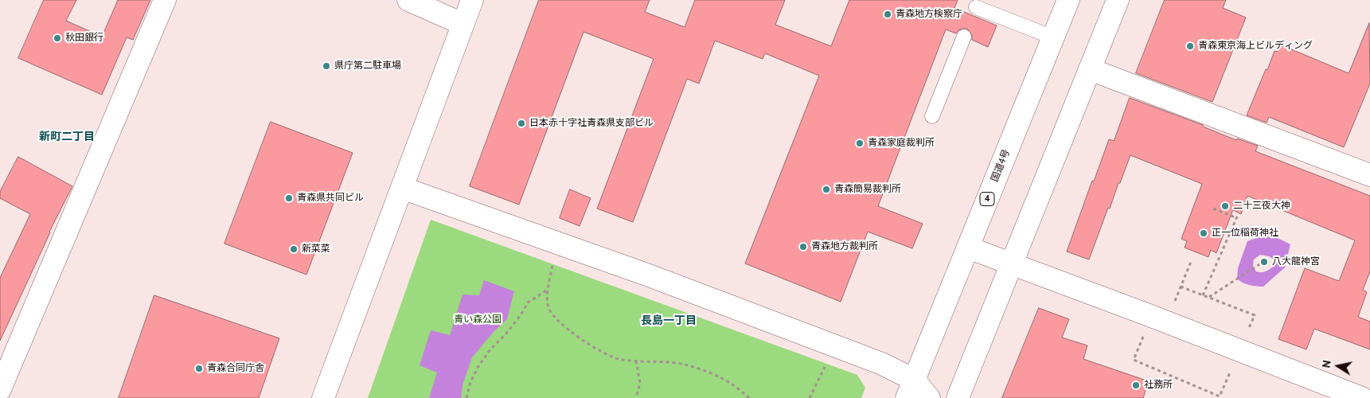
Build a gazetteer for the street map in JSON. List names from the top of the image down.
{
  "streets": {
    "main road": ["国道4号", "4"]
  },
  "districts": ["新町二丁目", "長島一丁目"],
  "parks": ["青い森公園"],
  "places": [
    "青森地方検察庁",
    "秋田銀行",
    "青森東京海上ビルディング",
    "県庁第二駐車場",
    "日本赤十字社青森県支部ビル",
    "青森家庭裁判所",
    "青森簡易裁判所",
    "青森県共同ビル",
    "二十三夜大神",
    "正一位稲荷神社",
    "青森地方裁判所",
    "新菜菜",
    "八大龍神宮",
    "青森合同庁舎",
    "社務所"
  ],
  "north": "left"
}
